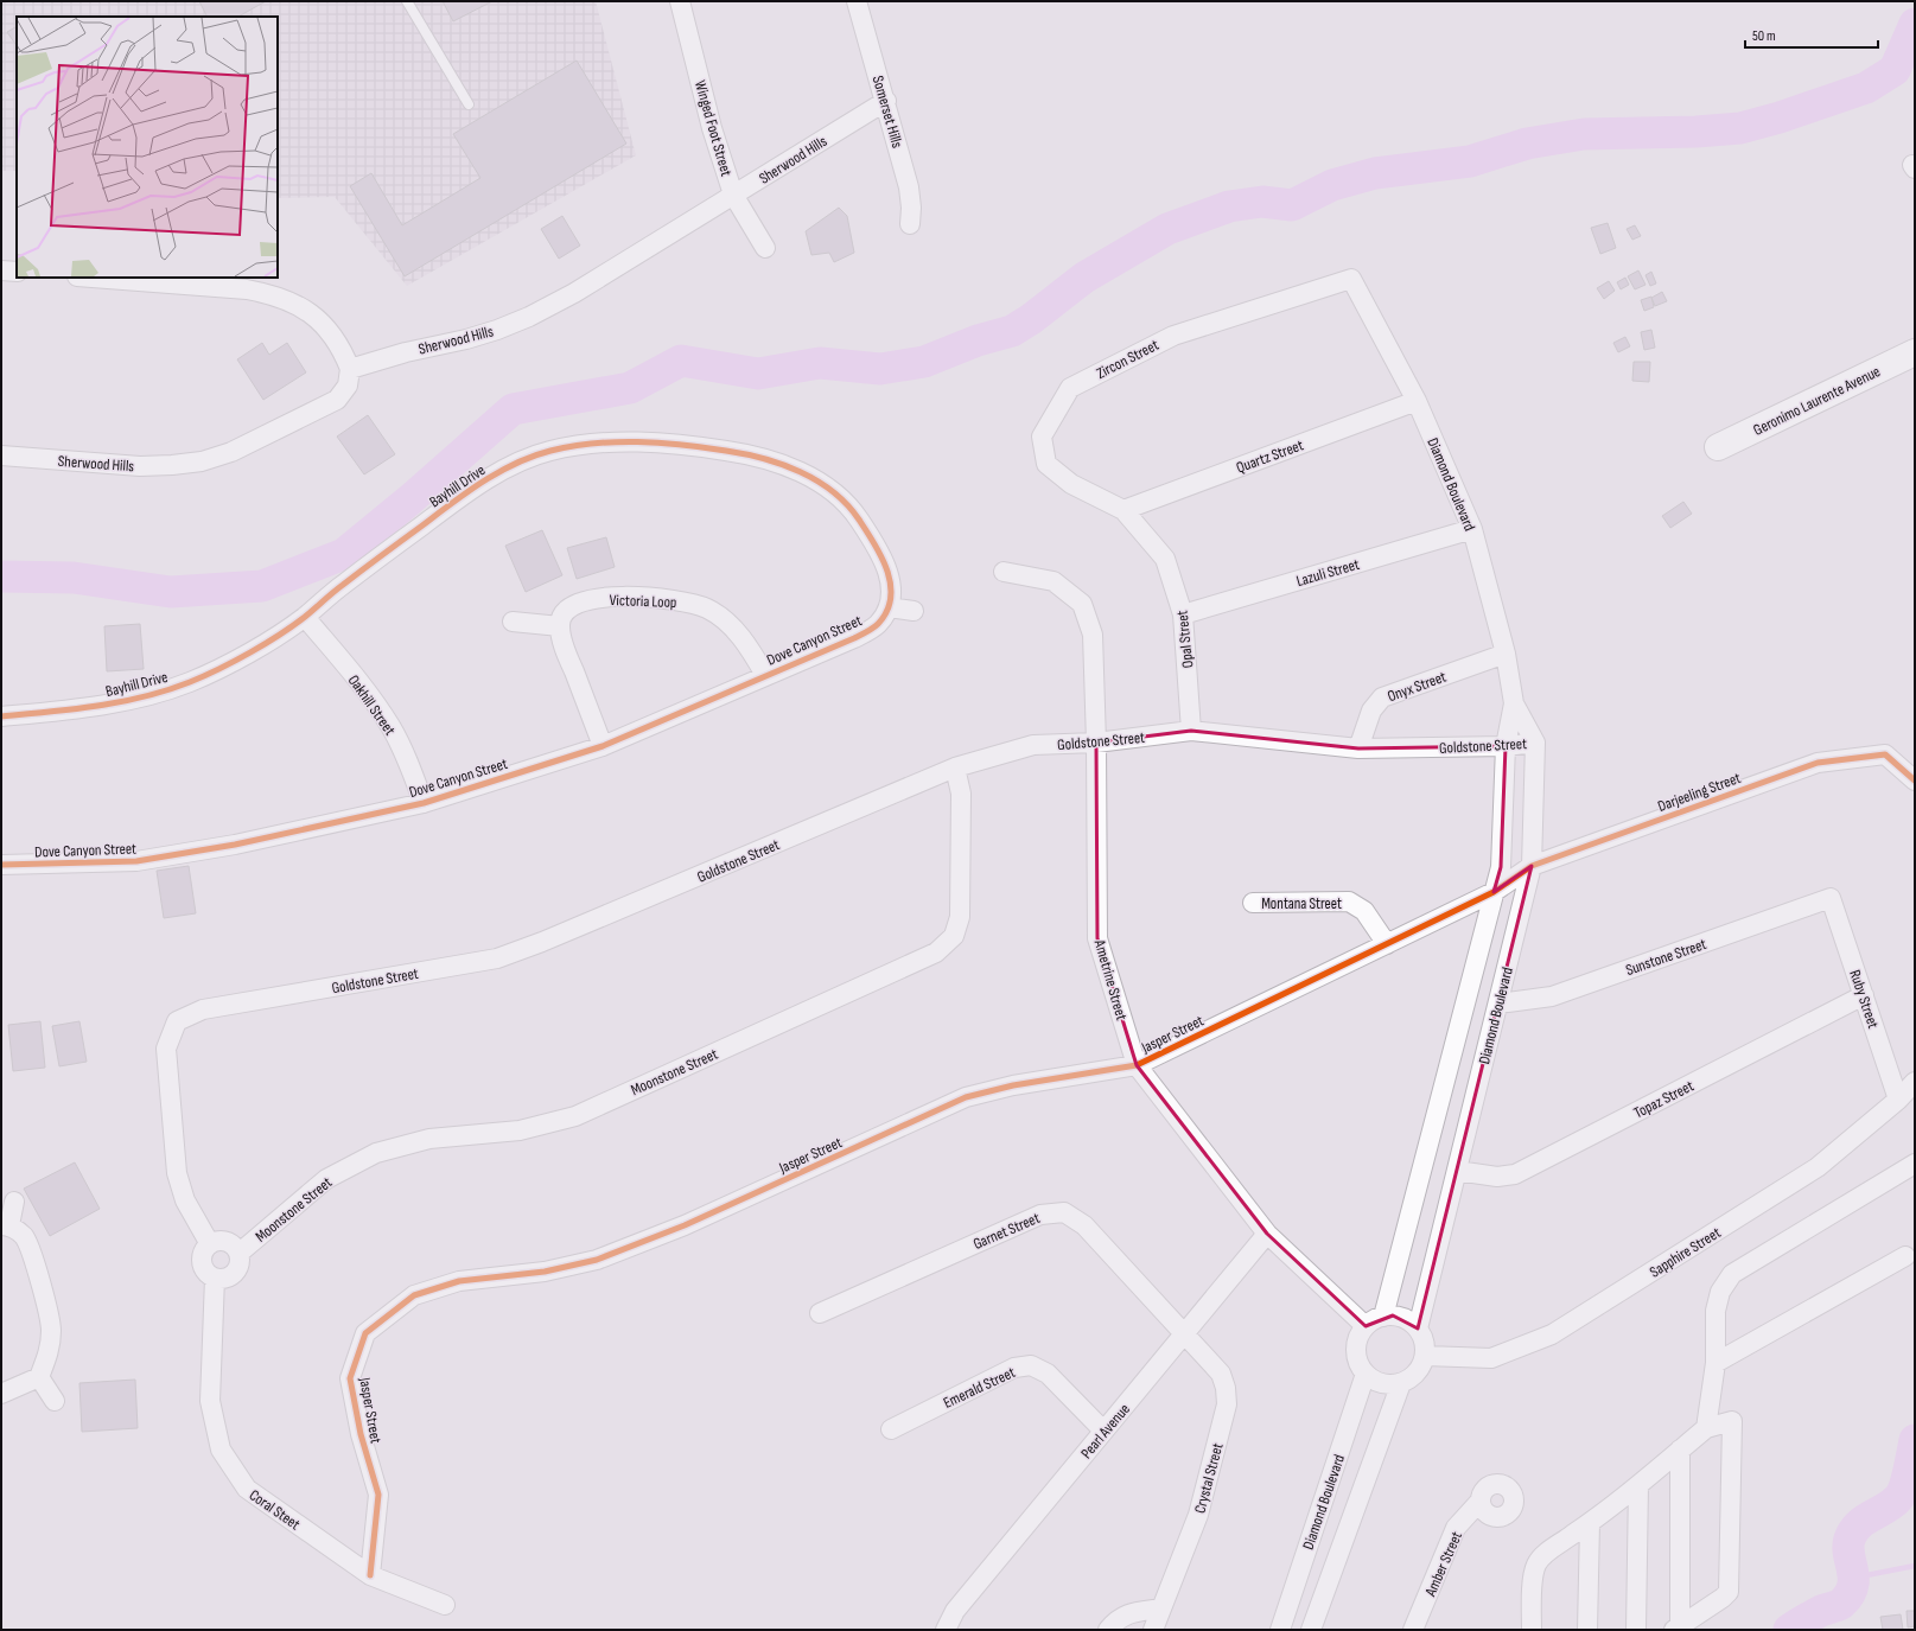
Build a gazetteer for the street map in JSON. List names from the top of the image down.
{
  "streets": {
    "street": [
      "Somerset Hills",
      "Winged Foot Street",
      "Sherwood Hills",
      "Zircon Street",
      "Geronimo Laurente Avenue",
      "Quartz Street",
      "Diamond Boulevard",
      "Bayhill Drive",
      "Lazuli Street",
      "Victoria Loop",
      "Dove Canyon Street",
      "Opal Street",
      "Onyx Street",
      "Oakhill Street",
      "Goldstone Street",
      "Darjeeling Street",
      "Montana Street",
      "Sunstone Street",
      "Ametrine Street",
      "Ruby Street",
      "Jasper Street",
      "Moonstone Street",
      "Topaz Street",
      "Garnet Street",
      "Sapphire Street",
      "Emerald Street",
      "Pearl Avenue",
      "Crystal Street",
      "Coral Steet",
      "Amber Street"
    ]
  },
  "crossings": [
    ["Somerset Hills", "Sherwood Hills"],
    ["Winged Foot Street", "Sherwood Hills"],
    ["Zircon Street", "Quartz Street"],
    ["Zircon Street", "Diamond Boulevard"],
    ["Zircon Street", "Opal Street"],
    ["Quartz Street", "Diamond Boulevard"],
    ["Quartz Street", "Opal Street"],
    ["Diamond Boulevard", "Lazuli Street"],
    ["Diamond Boulevard", "Onyx Street"],
    ["Diamond Boulevard", "Goldstone Street"],
    ["Diamond Boulevard", "Darjeeling Street"],
    ["Diamond Boulevard", "Sunstone Street"],
    ["Diamond Boulevard", "Ametrine Street"],
    ["Diamond Boulevard", "Jasper Street"],
    ["Diamond Boulevard", "Topaz Street"],
    ["Diamond Boulevard", "Sapphire Street"],
    ["Bayhill Drive", "Dove Canyon Street"],
    ["Bayhill Drive", "Oakhill Street"],
    ["Lazuli Street", "Opal Street"],
    ["Victoria Loop", "Dove Canyon Street"],
    ["Dove Canyon Street", "Oakhill Street"],
    ["Opal Street", "Goldstone Street"],
    ["Onyx Street", "Goldstone Street"],
    ["Goldstone Street", "Ametrine Street"],
    ["Goldstone Street", "Moonstone Street"],
    ["Goldstone Street", "Coral Steet"],
    ["Darjeeling Street", "Jasper Street"],
    ["Montana Street", "Jasper Street"],
    ["Sunstone Street", "Ruby Street"],
    ["Ametrine Street", "Jasper Street"],
    ["Ametrine Street", "Sapphire Street"],
    ["Ametrine Street", "Pearl Avenue"],
    ["Ruby Street", "Topaz Street"],
    ["Ruby Street", "Sapphire Street"],
    ["Jasper Street", "Coral Steet"],
    ["Moonstone Street", "Coral Steet"],
    ["Garnet Street", "Pearl Avenue"],
    ["Garnet Street", "Crystal Street"],
    ["Emerald Street", "Pearl Avenue"],
    ["Pearl Avenue", "Crystal Street"]
  ],
  "scale_bar": "50 m"
}
